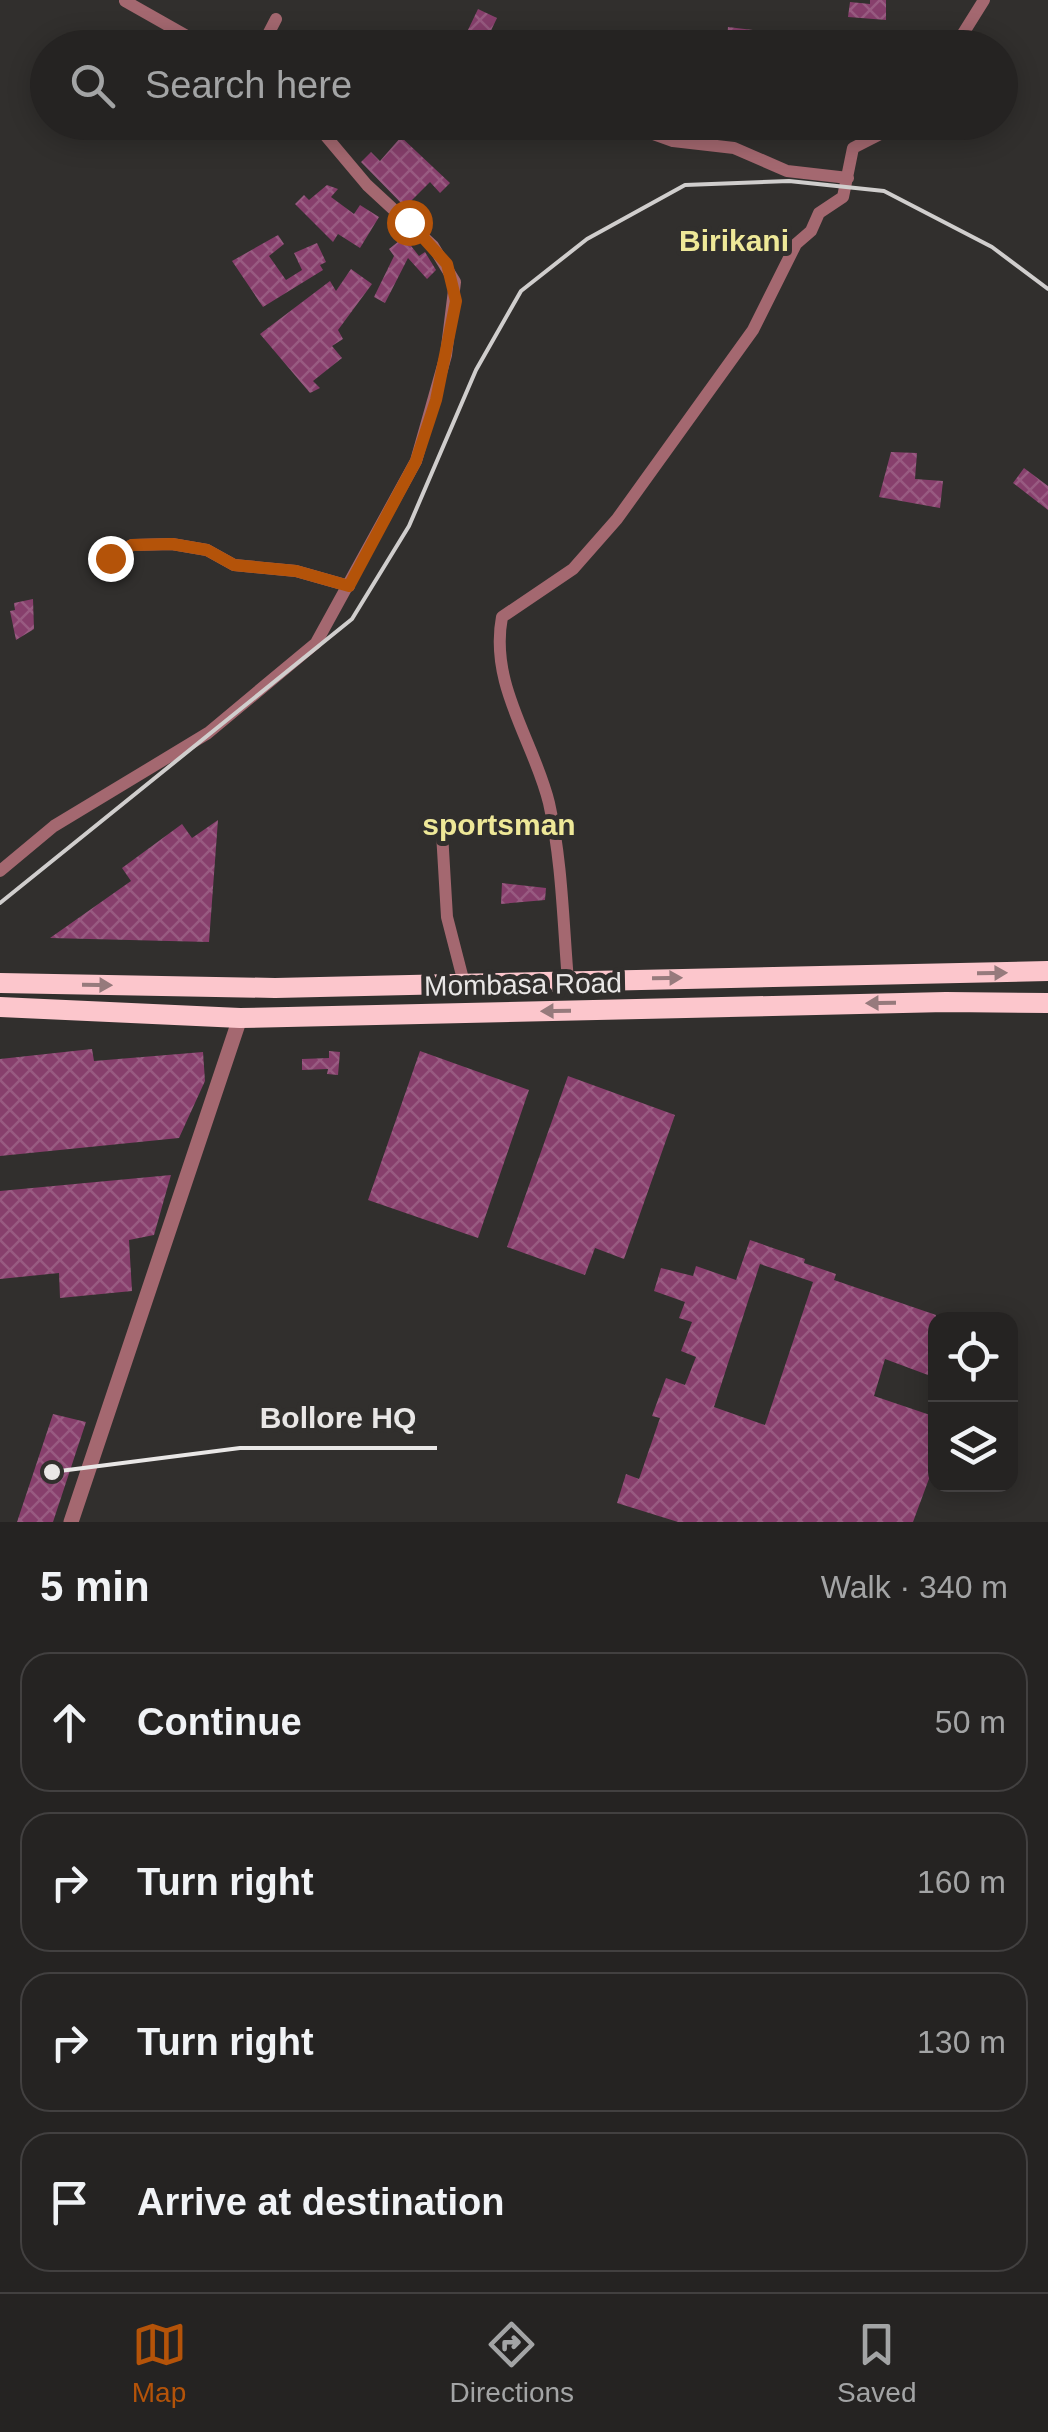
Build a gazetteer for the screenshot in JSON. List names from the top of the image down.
{
  "streets": {
    "highway": ["Mombasa Road"]
  },
  "districts": ["Birikani", "sportsman"],
  "places": ["Bollore HQ"],
  "page": {
    "search": "Search here",
    "heading": ["5 min", "Walk · 340 m"],
    "list": [
      ["Continue", "50 m"],
      ["Turn right", "160 m"],
      ["Turn right", "130 m"],
      "Arrive at destination"
    ],
    "nav": ["Map", "Directions", "Saved"]
  }
}
